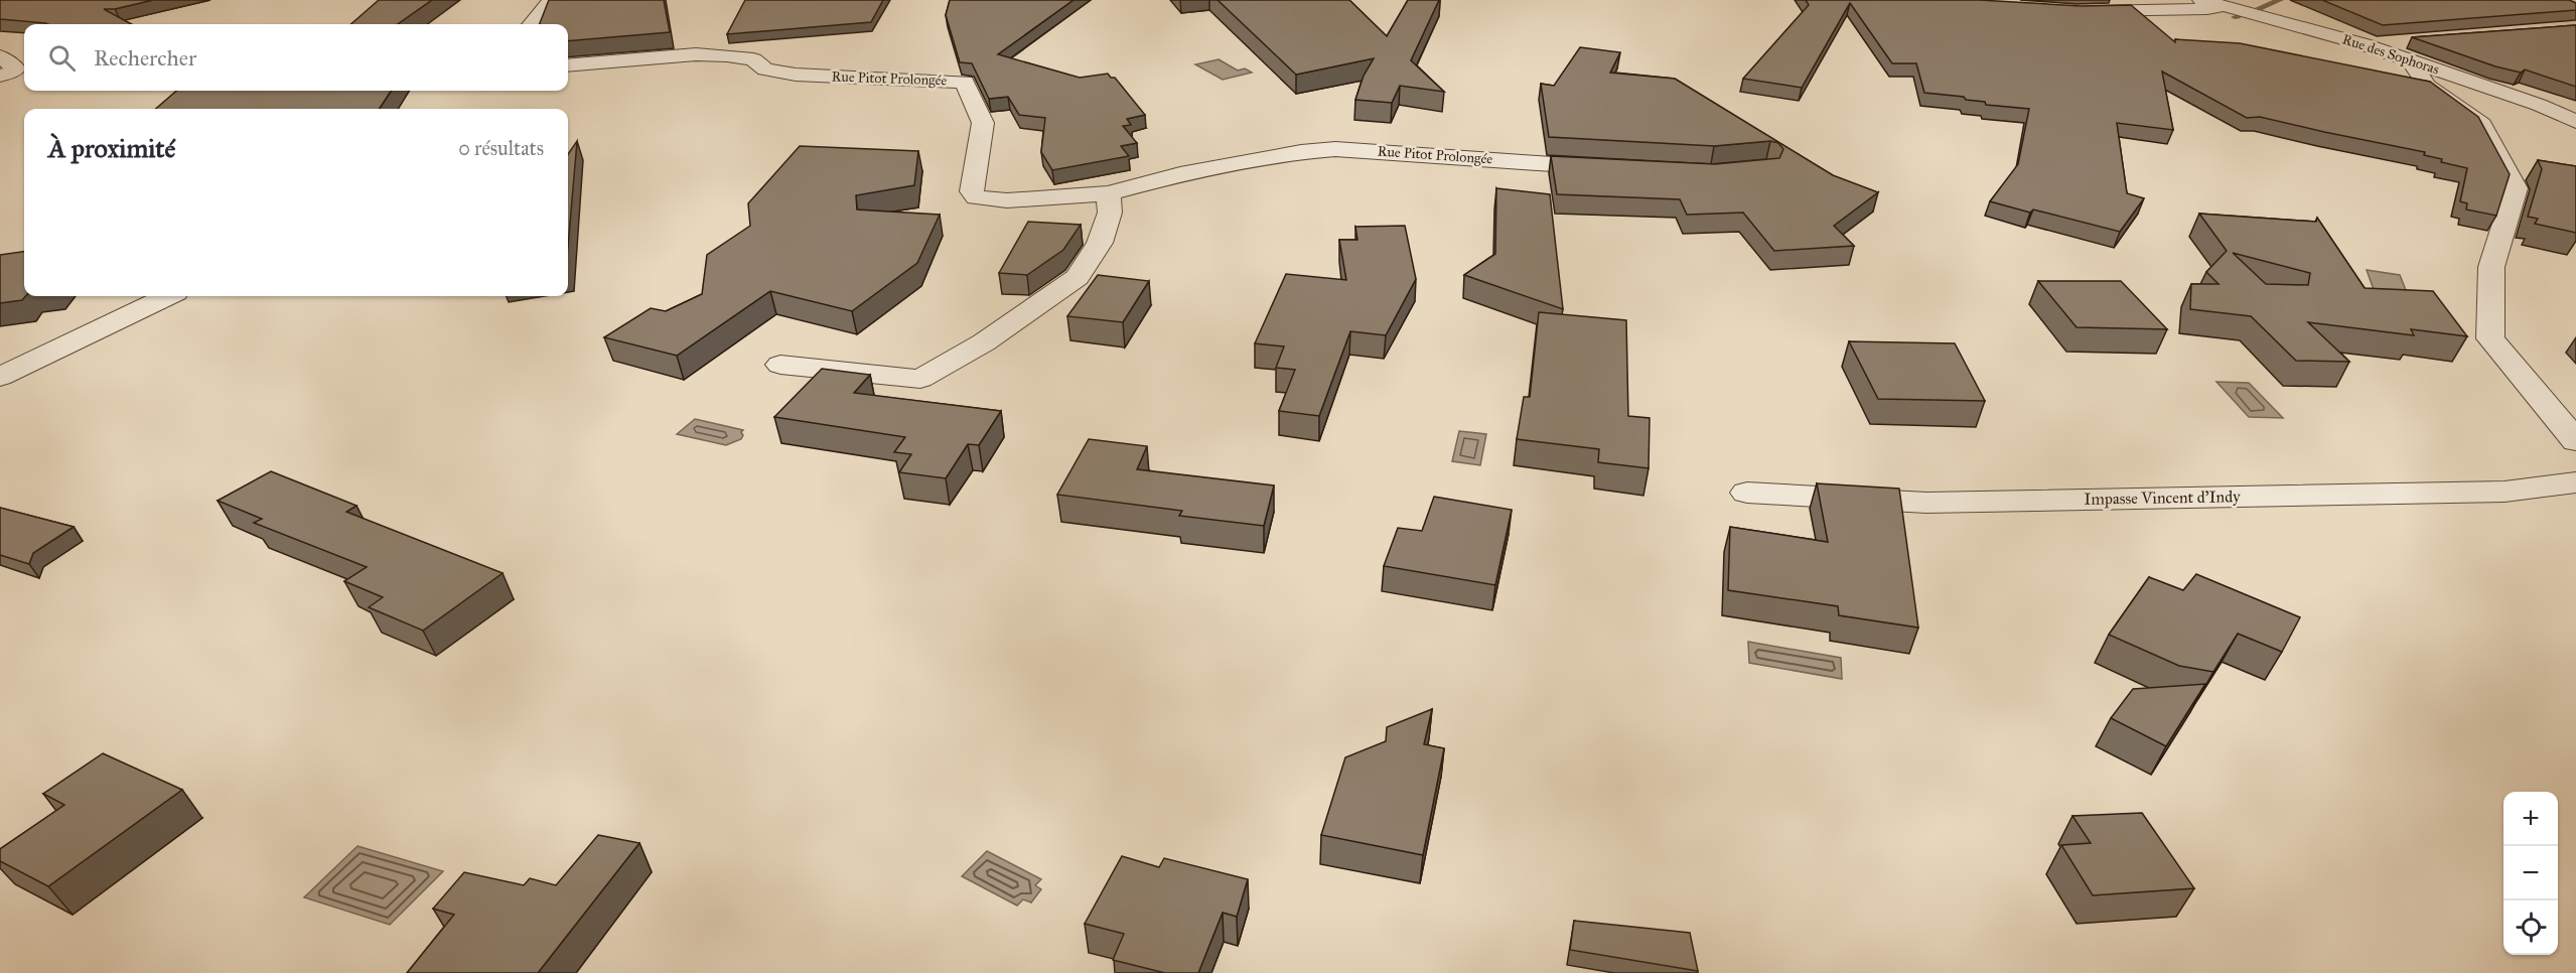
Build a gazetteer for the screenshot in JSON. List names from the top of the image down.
{
  "streets": {
    "street": ["Rue des Sophoras", "Rue Pitot Prolongée", "Impasse Vincent d'Indy"]
  },
  "page": {
    "search": "Rechercher",
    "heading": ["À proximité", "0 résultats"],
    "map_buttons": ["+", "−"]
  }
}
